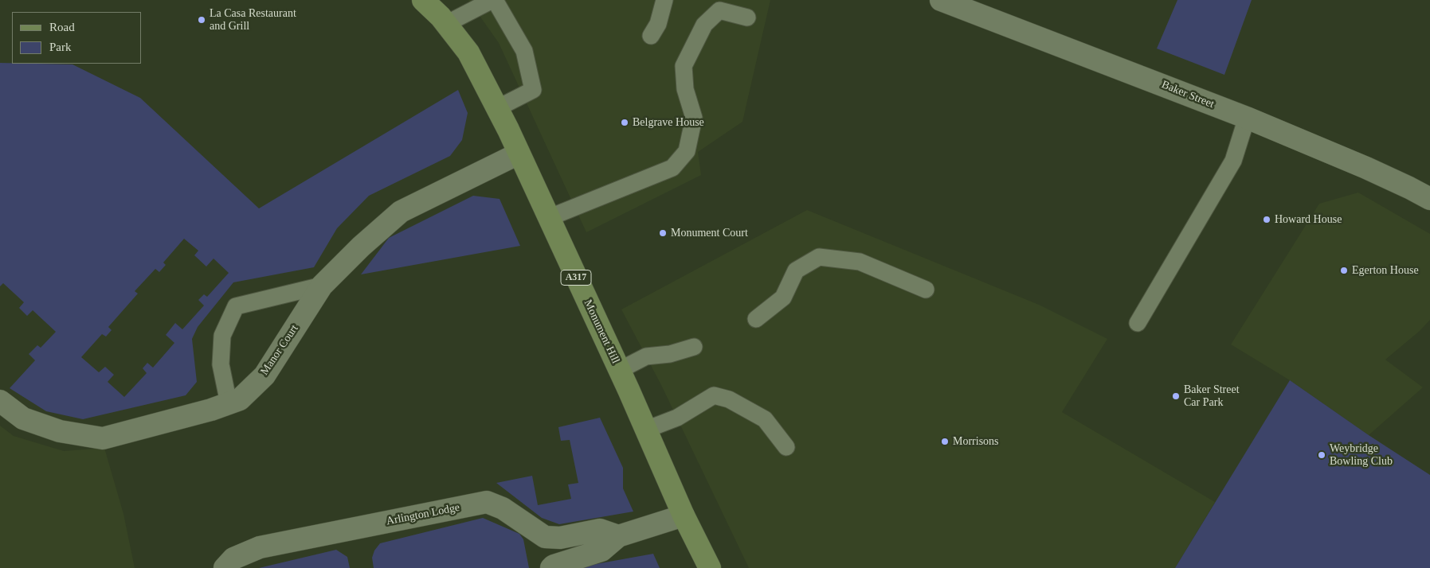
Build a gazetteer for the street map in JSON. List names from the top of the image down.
{
  "streets": {
    "main road": ["A317", "Monument Hill"],
    "street": ["Baker Street", "Manor Court", "Arlington Lodge"]
  },
  "crossings": [
    ["Monument Hill", "Manor Court"]
  ],
  "places": [
    "La Casa Restaurant and Grill",
    "Belgrave House",
    "Howard House",
    "Monument Court",
    "Egerton House",
    "Baker Street Car Park",
    "Morrisons",
    "Weybridge Bowling Club"
  ],
  "legend": ["Road", "Park"]
}
